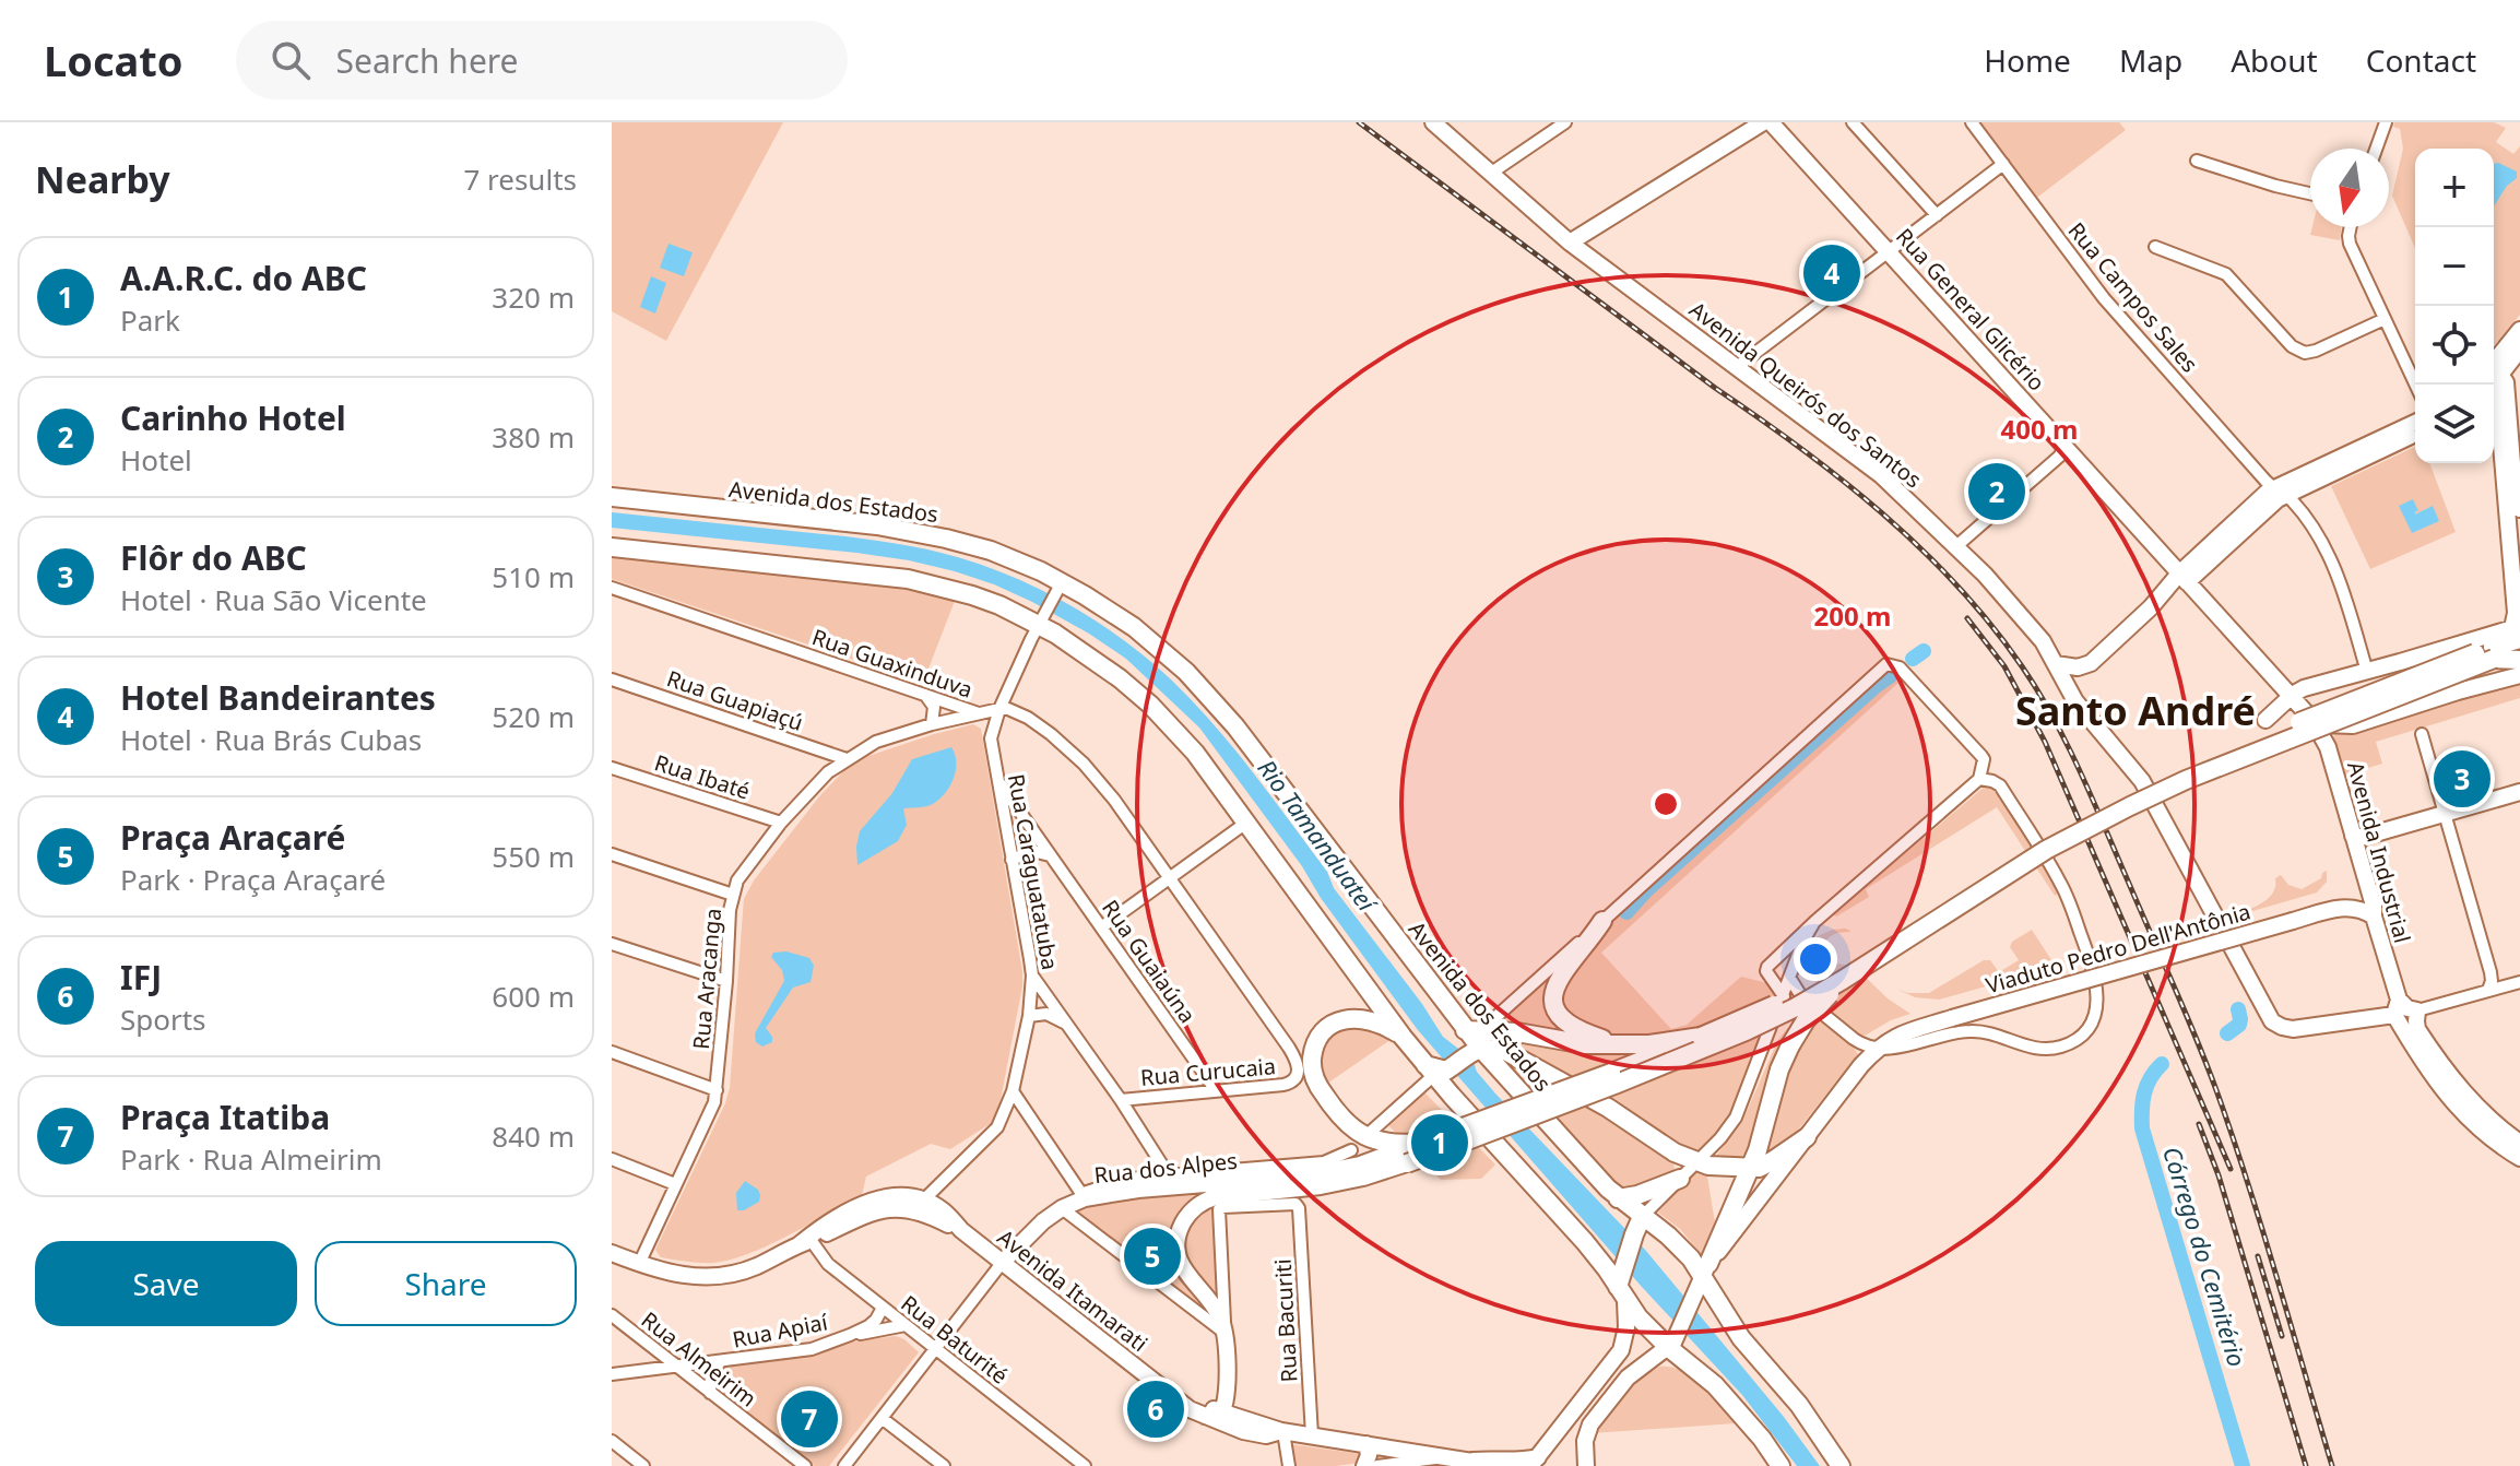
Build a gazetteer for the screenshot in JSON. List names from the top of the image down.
{
  "streets": {
    "highway": ["Avenida dos Estados"],
    "main road": [
      "Rua General Glicério",
      "Avenida Queirós dos Santos",
      "Avenida Industrial",
      "Viaduto Pedro Dell'Antônia",
      "Rua dos Alpes",
      "Avenida Itamarati"
    ],
    "street": [
      "Rua Campos Sales",
      "Rua Guaxinduva",
      "Rua Guapiaçú",
      "Rua Ibaté",
      "Rua Caraguatatuba",
      "Rua Guaiaúna",
      "Rua Aracanga",
      "Rua Curucaia",
      "Rua Bacuriti",
      "Rua Apiaí",
      "Rua Baturité",
      "Rua Almeirim"
    ]
  },
  "crossings": [
    ["Rua General Glicério", "Avenida Industrial"],
    ["Avenida Queirós dos Santos", "Avenida Industrial"],
    ["Avenida dos Estados", "Rua Caraguatatuba"],
    ["Rua Guaxinduva", "Rua Caraguatatuba"],
    ["Rua Guaxinduva", "Rua Aracanga"],
    ["Rua Guaxinduva", "Rua Curucaia"],
    ["Rua Guapiaçú", "Rua Aracanga"],
    ["Rua Ibaté", "Rua Aracanga"],
    ["Avenida Industrial", "Viaduto Pedro Dell'Antônia"],
    ["Rua Caraguatatuba", "Rua Guaiaúna"],
    ["Rua Caraguatatuba", "Avenida Itamarati"],
    ["Rua Guaiaúna", "Rua Curucaia"],
    ["Rua dos Alpes", "Avenida Itamarati"],
    ["Rua dos Alpes", "Rua Baturité"],
    ["Avenida Itamarati", "Rua Bacuriti"],
    ["Rua Apiaí", "Rua Baturité"],
    ["Rua Apiaí", "Rua Almeirim"]
  ],
  "districts": ["Santo André"],
  "water": ["Rio Tamanduateí", "Córrego do Cemitério"],
  "north": "bottom",
  "page": {
    "header": "Locato",
    "search": "Search here",
    "nav": [
      "Home",
      "Map",
      "About",
      "Contact"
    ],
    "heading": ["Nearby", "7 results"],
    "map_buttons": ["+", "−"],
    "list": [
      {
        "mark": "1",
        "name": "A.A.R.C. do ABC",
        "note": "Park",
        "value": "320 m"
      },
      {
        "mark": "2",
        "name": "Carinho Hotel",
        "note": "Hotel",
        "value": "380 m"
      },
      {
        "mark": "3",
        "name": "Flôr do ABC",
        "note": "Hotel · Rua São Vicente",
        "value": "510 m"
      },
      {
        "mark": "4",
        "name": "Hotel Bandeirantes",
        "note": "Hotel · Rua Brás Cubas",
        "value": "520 m"
      },
      {
        "mark": "5",
        "name": "Praça Araçaré",
        "note": "Park · Praça Araçaré",
        "value": "550 m"
      },
      {
        "mark": "6",
        "name": "IFJ",
        "note": "Sports",
        "value": "600 m"
      },
      {
        "mark": "7",
        "name": "Praça Itatiba",
        "note": "Park · Rua Almeirim",
        "value": "840 m"
      }
    ],
    "pins": [
      "4",
      "2",
      "3",
      "1",
      "5",
      "6",
      "7"
    ],
    "buttons": ["Save", "Share"]
  },
  "rings": ["400 m", "200 m"]
}
